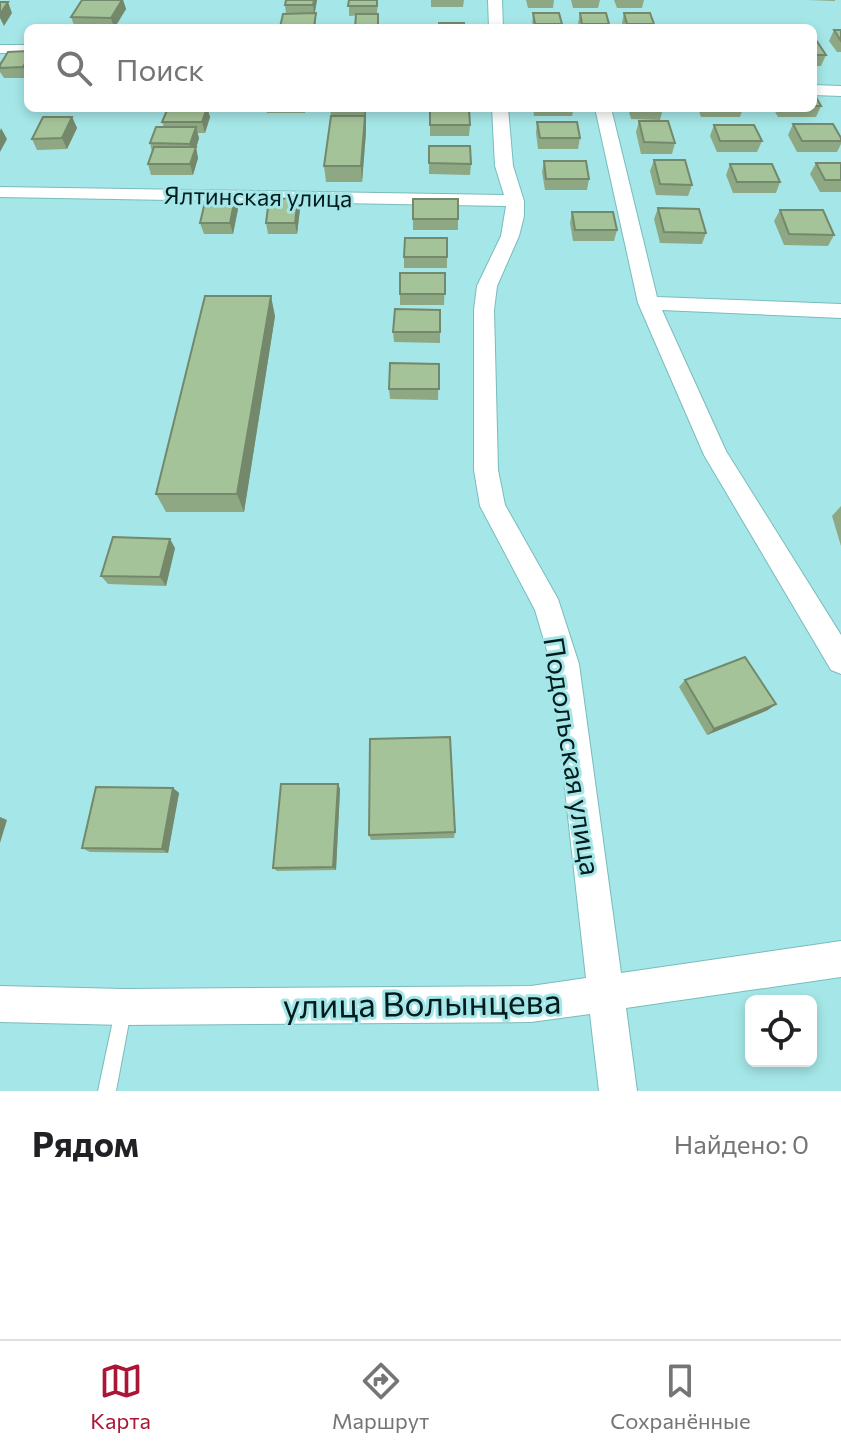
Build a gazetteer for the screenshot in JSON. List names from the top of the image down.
{
  "streets": {
    "street": ["Ялтинская улица", "Подольская улица", "улица Волынцева"]
  },
  "crossings": [
    ["Ялтинская улица", "Подольская улица"],
    ["Подольская улица", "улица Волынцева"]
  ],
  "page": {
    "search": "Поиск",
    "heading": ["Рядом", "Найдено: 0"],
    "nav": ["Карта", "Маршрут", "Сохранённые"]
  }
}
